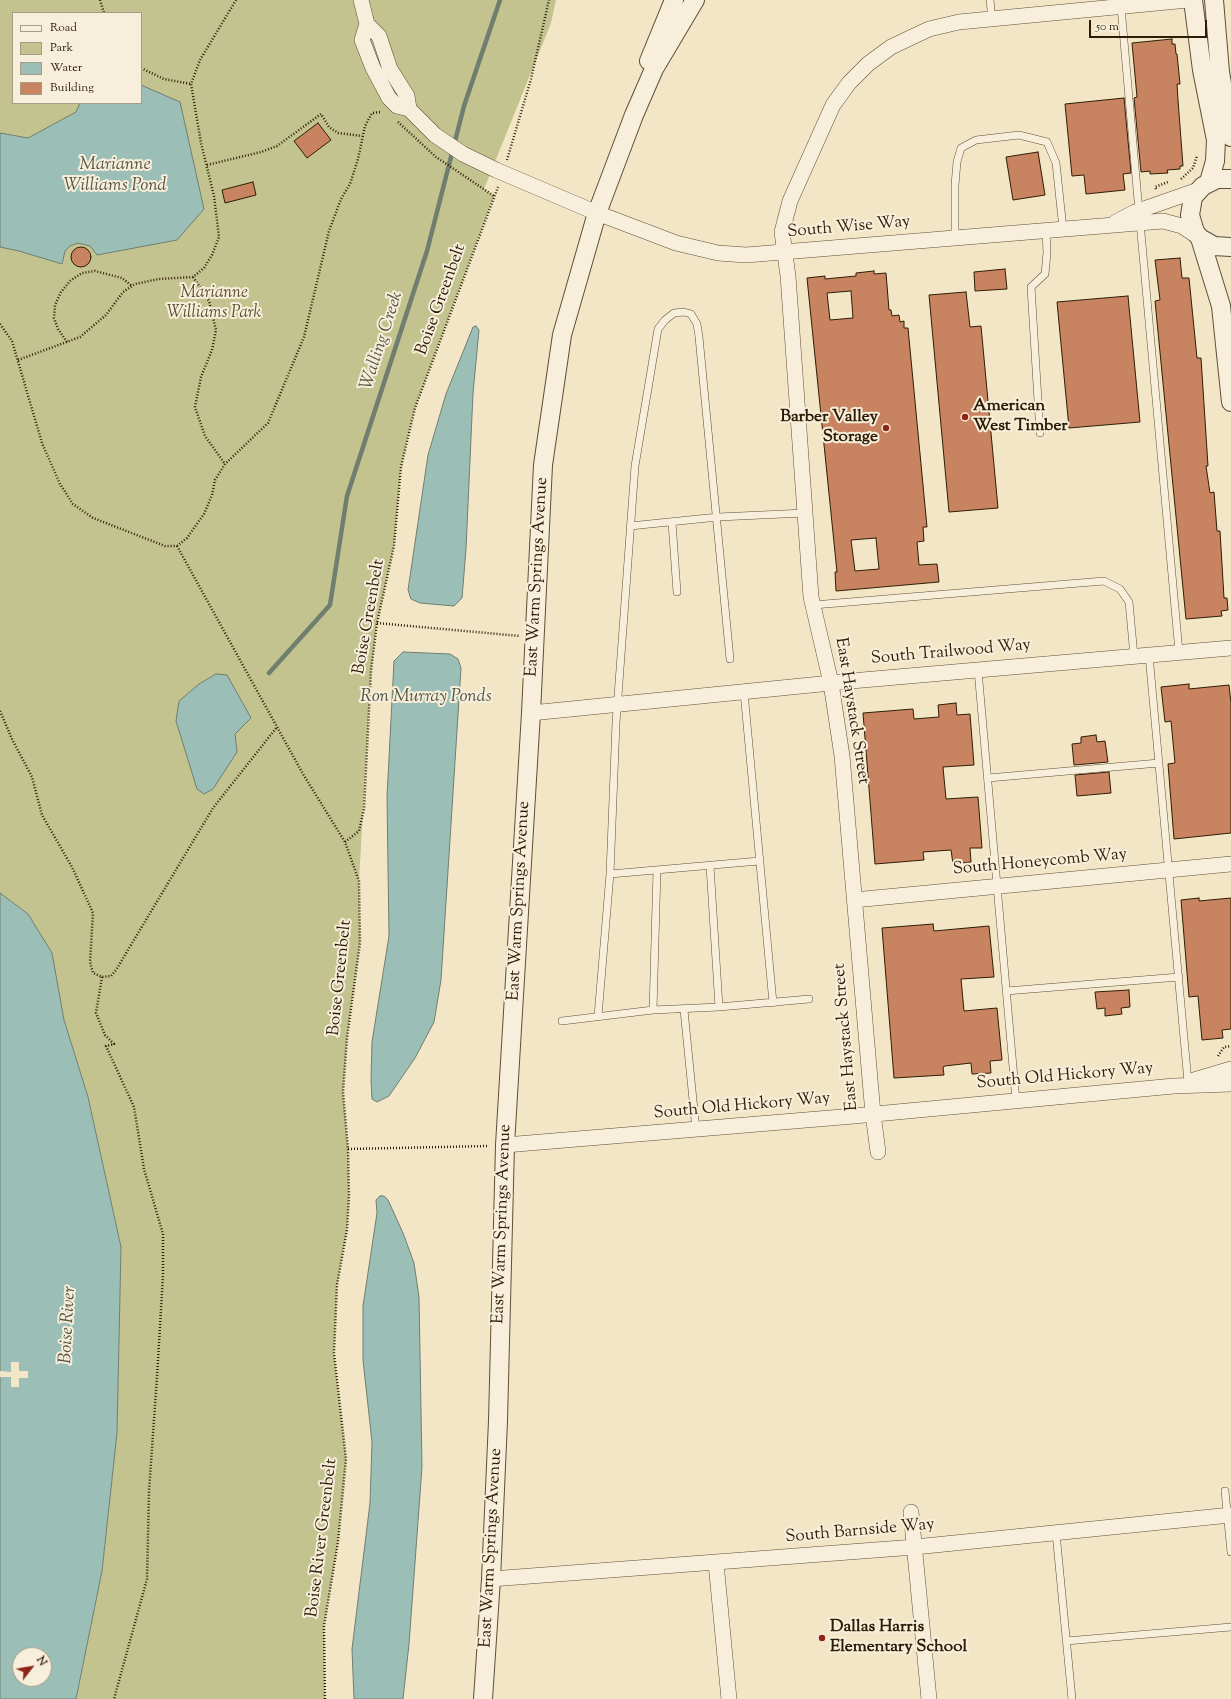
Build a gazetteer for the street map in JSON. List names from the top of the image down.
{
  "streets": {
    "street": [
      "South Wise Way",
      "East Warm Springs Avenue",
      "South Trailwood Way",
      "East Haystack Street",
      "South Honeycomb Way",
      "South Old Hickory Way",
      "South Barnside Way"
    ],
    "path": ["Boise Greenbelt", "Boise River Greenbelt"]
  },
  "crossings": [
    ["South Wise Way", "East Warm Springs Avenue"],
    ["South Wise Way", "East Haystack Street"],
    ["Boise Greenbelt", "Boise River Greenbelt"],
    ["East Warm Springs Avenue", "South Trailwood Way"],
    ["East Warm Springs Avenue", "South Old Hickory Way"],
    ["East Warm Springs Avenue", "South Barnside Way"],
    ["South Trailwood Way", "East Haystack Street"],
    ["East Haystack Street", "South Honeycomb Way"],
    ["East Haystack Street", "South Old Hickory Way"]
  ],
  "water": [
    "Marianne Williams Pond",
    "Walling Creek",
    "Ron Murray Ponds",
    "Boise River"
  ],
  "parks": ["Marianne Williams Park"],
  "places": ["American West Timber", "Barber Valley Storage", "Dallas Harris Elementary School"],
  "legend": [
    "Road",
    "Park",
    "Water",
    "Building"
  ],
  "scale_bar": "50 m",
  "north": "top right"
}
